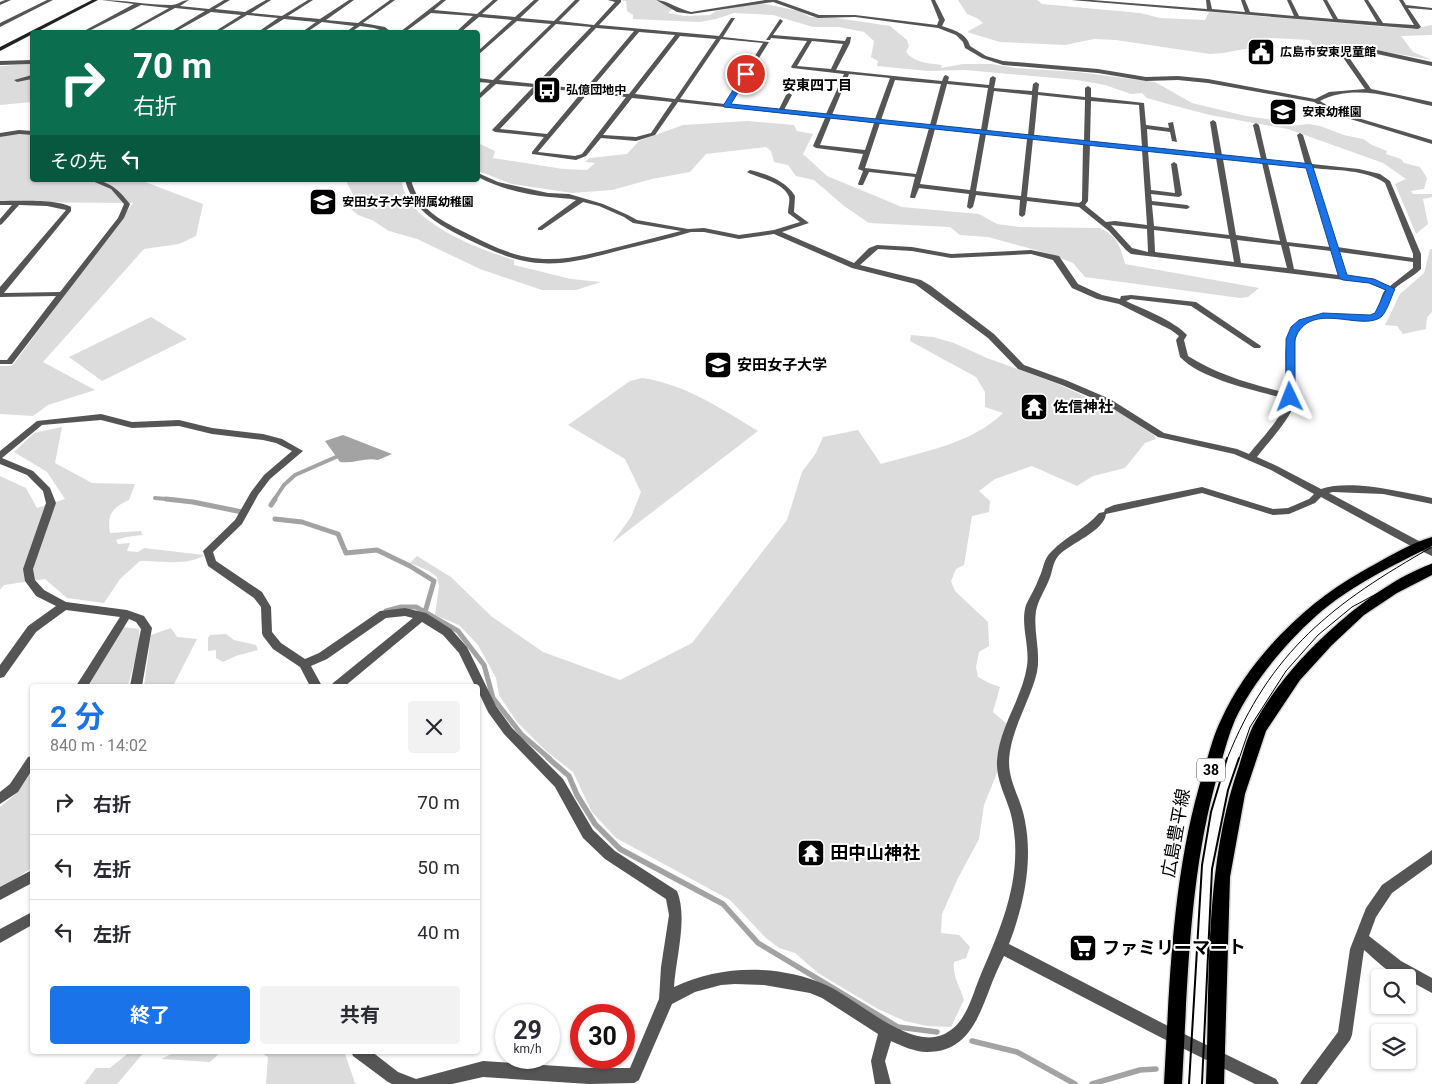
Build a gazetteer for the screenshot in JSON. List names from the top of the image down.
{
  "streets": {
    "main road": ["38", "広島豊平線"]
  },
  "districts": ["安東四丁目"],
  "places": {
    "public building": ["広島市安東児童館"],
    "bus stop": ["弘億団地中"],
    "school or university": ["安東幼稚園", "安田女子大学附属幼稚園", "安田女子大学"],
    "temple": ["佐信神社", "田中山神社"],
    "supermarket": ["ファミリーマート"]
  },
  "page": {
    "turn": ["70 m", "右折"],
    "then": "その先",
    "heading": ["2 分", "840 m · 14:02"],
    "list": [
      {
        "name": "右折",
        "value": "70 m"
      },
      {
        "name": "左折",
        "value": "50 m"
      },
      {
        "name": "左折",
        "value": "40 m"
      }
    ],
    "buttons": ["終了", "共有"],
    "speed": "29 km/h",
    "limit": "30"
  }
}
